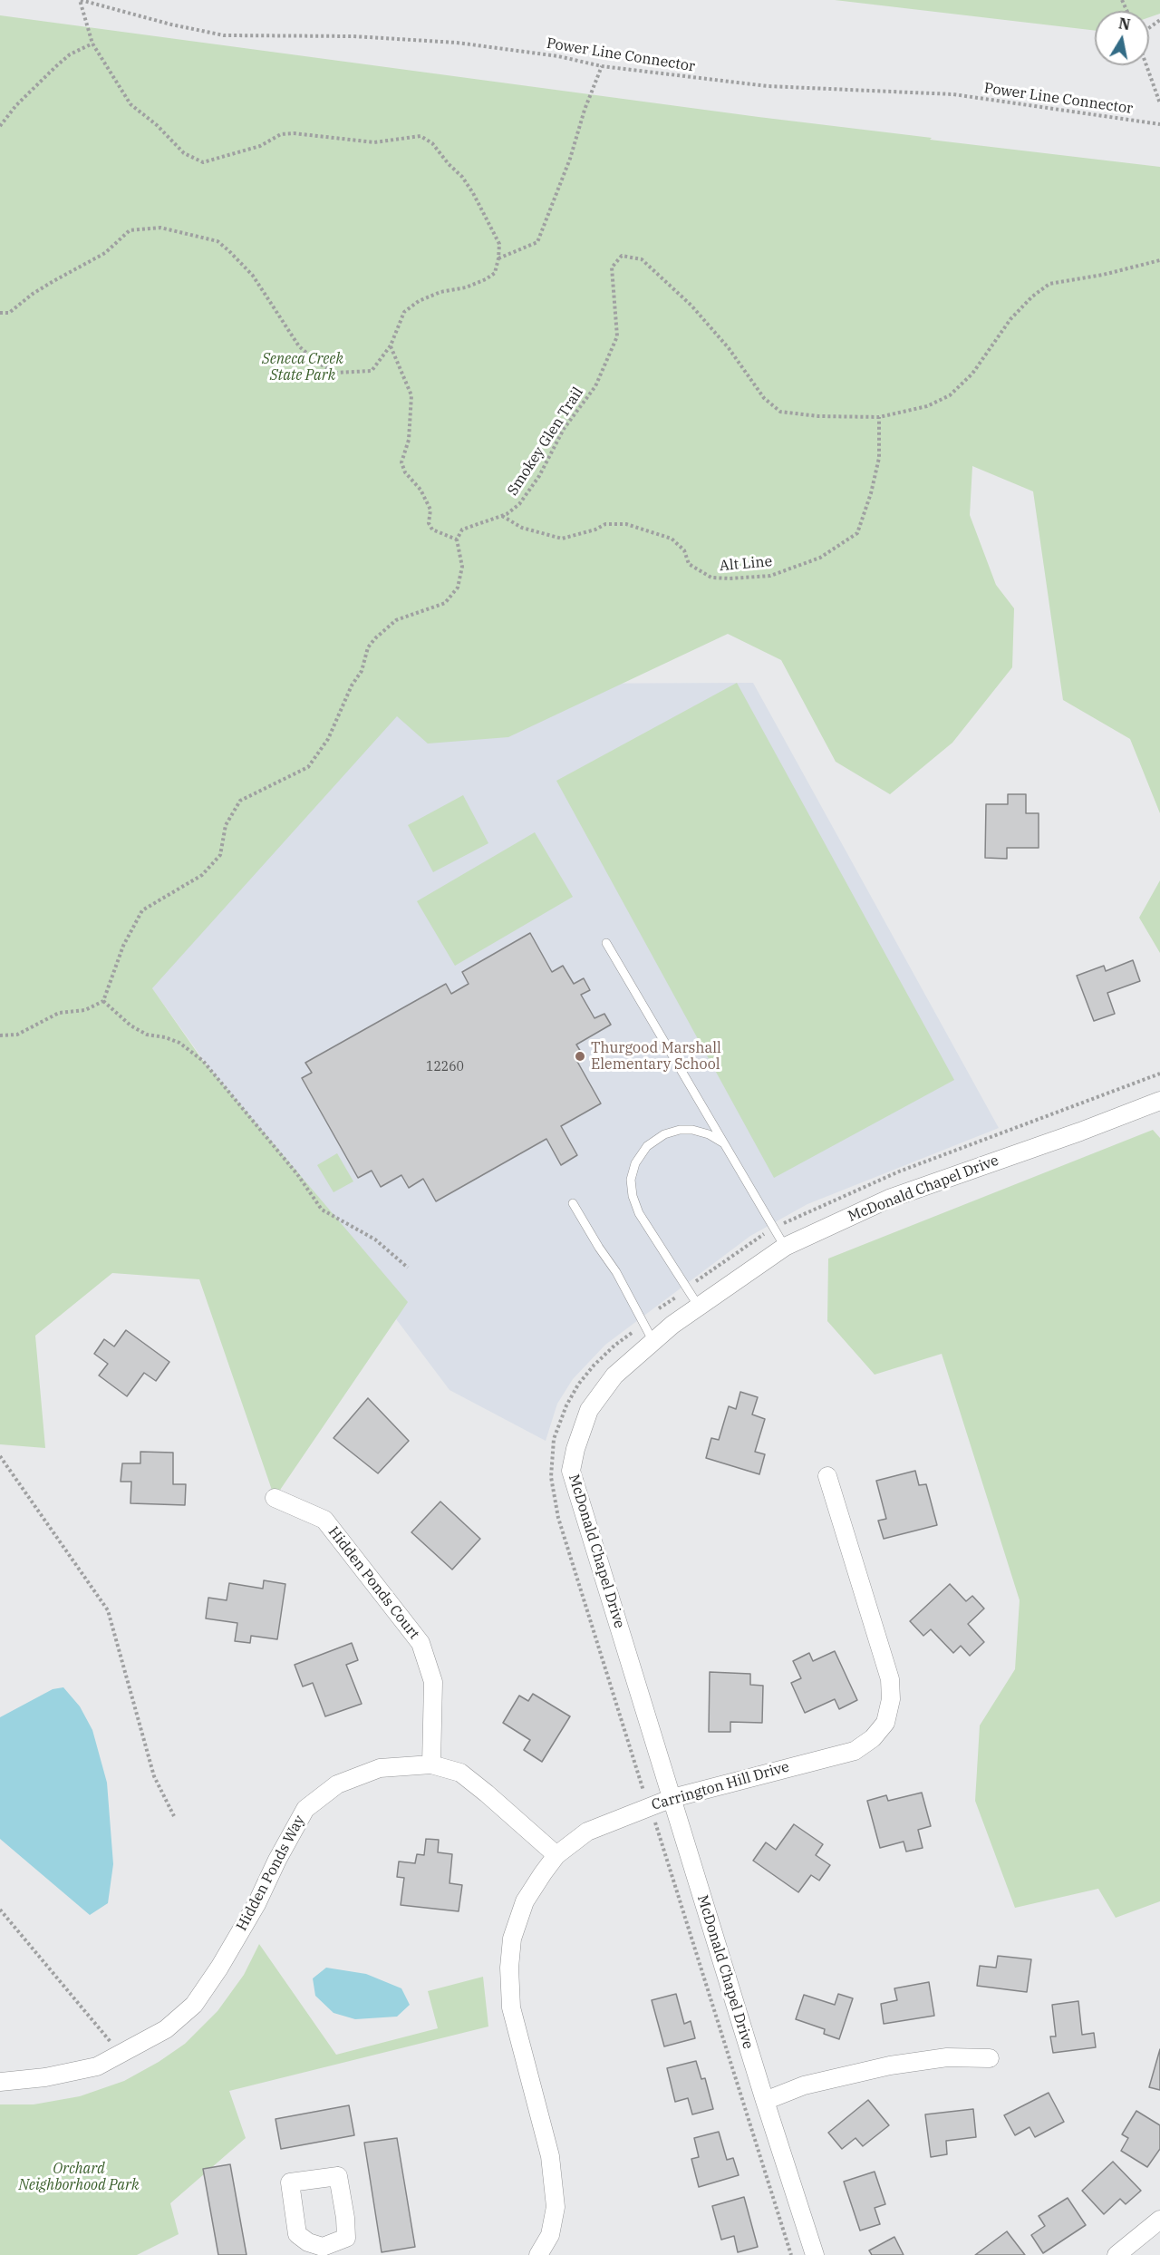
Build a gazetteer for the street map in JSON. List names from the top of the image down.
{
  "streets": {
    "street": [
      "McDonald Chapel Drive",
      "Hidden Ponds Court",
      "Carrington Hill Drive",
      "Hidden Ponds Way"
    ],
    "path": ["Power Line Connector", "Smokey Glen Trail", "Alt Line"]
  },
  "crossings": [
    ["Smokey Glen Trail", "Alt Line"],
    ["McDonald Chapel Drive", "Carrington Hill Drive"],
    ["Hidden Ponds Court", "Hidden Ponds Way"],
    ["Carrington Hill Drive", "Hidden Ponds Way"]
  ],
  "parks": ["Seneca Creek State Park", "Orchard Neighborhood Park"],
  "places": ["Thurgood Marshall Elementary School"],
  "house_numbers": ["12260"],
  "north": "top"
}
